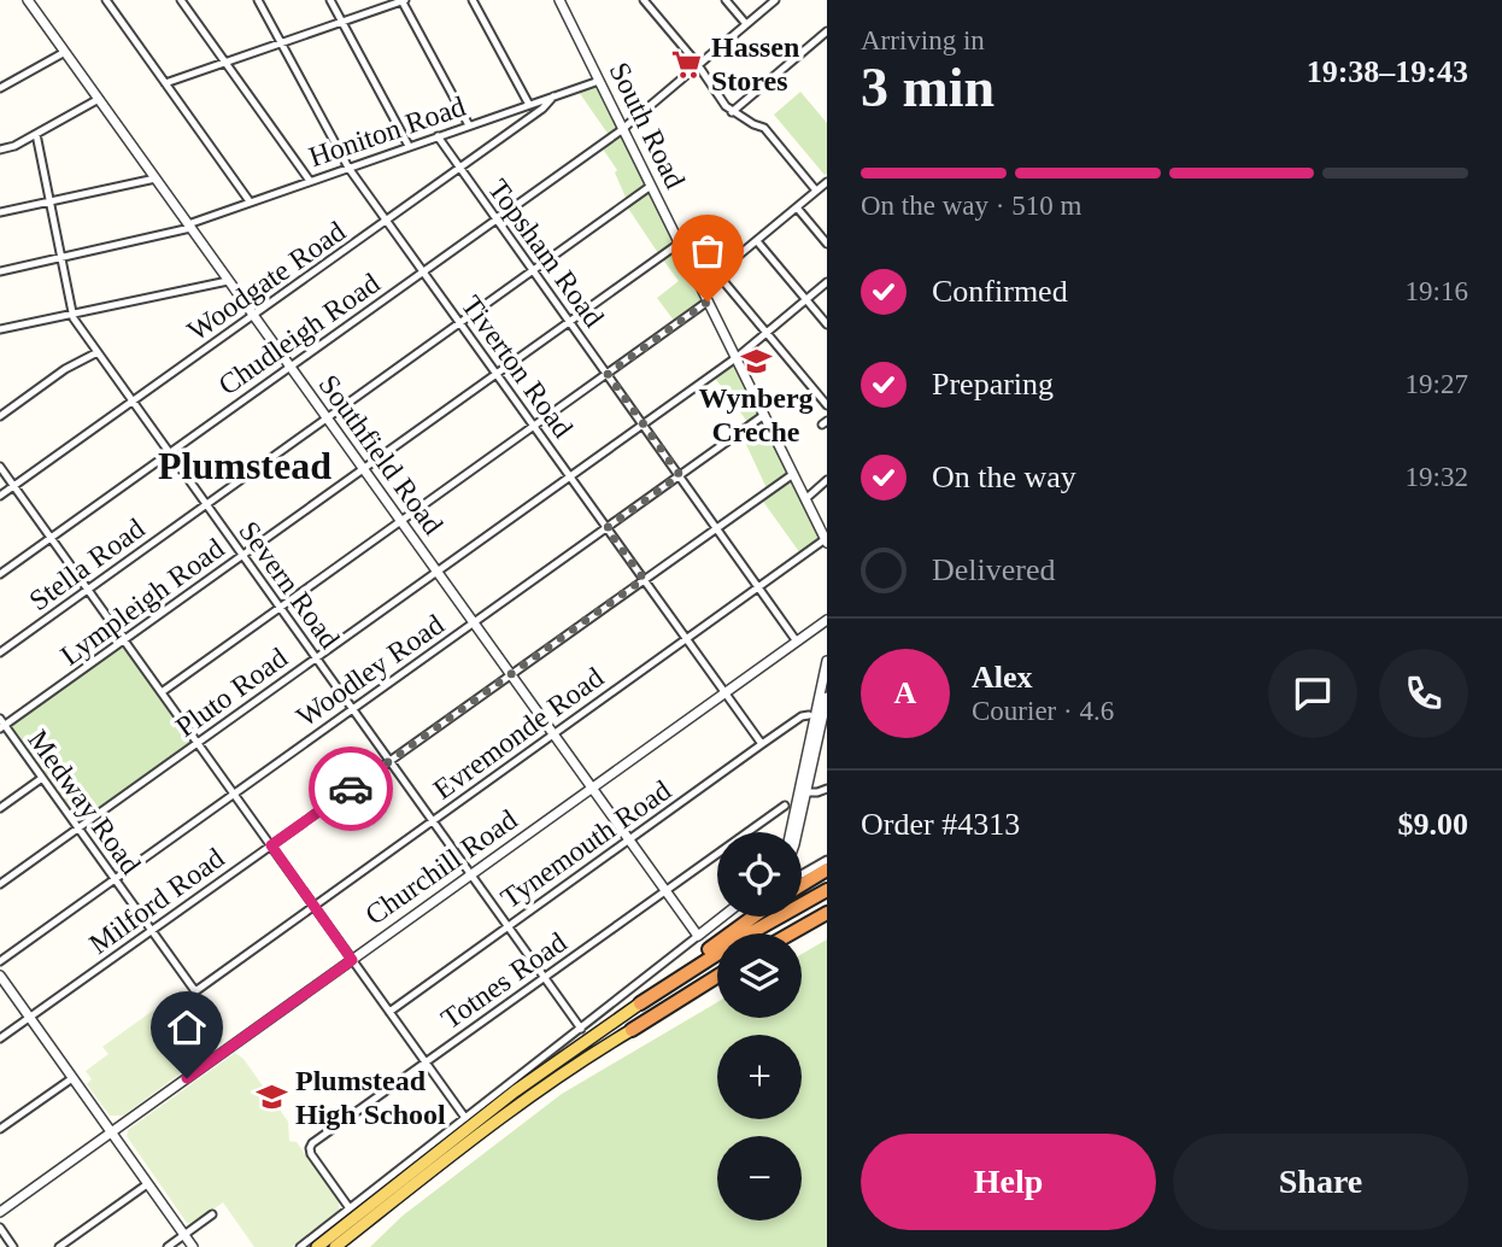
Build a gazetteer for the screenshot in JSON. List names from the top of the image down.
{
  "streets": {
    "street": [
      "South Road",
      "Honiton Road",
      "Topsham Road",
      "Woodgate Road",
      "Chudleigh Road",
      "Tiverton Road",
      "Southfield Road",
      "Stella Road",
      "Severn Road",
      "Lympleigh Road",
      "Woodley Road",
      "Pluto Road",
      "Evremonde Road",
      "Medway Road",
      "Tynemouth Road",
      "Churchill Road",
      "Milford Road",
      "Totnes Road"
    ]
  },
  "crossings": [
    ["South Road", "Honiton Road"],
    ["South Road", "Chudleigh Road"],
    ["South Road", "Stella Road"],
    ["South Road", "Lympleigh Road"],
    ["South Road", "Woodley Road"],
    ["South Road", "Pluto Road"],
    ["South Road", "Evremonde Road"],
    ["South Road", "Milford Road"],
    ["Honiton Road", "Topsham Road"],
    ["Honiton Road", "Woodgate Road"],
    ["Honiton Road", "Tiverton Road"],
    ["Honiton Road", "Southfield Road"],
    ["Honiton Road", "Severn Road"],
    ["Topsham Road", "Woodgate Road"],
    ["Topsham Road", "Chudleigh Road"],
    ["Topsham Road", "Stella Road"],
    ["Topsham Road", "Lympleigh Road"],
    ["Topsham Road", "Woodley Road"],
    ["Topsham Road", "Pluto Road"],
    ["Topsham Road", "Evremonde Road"],
    ["Topsham Road", "Churchill Road"],
    ["Topsham Road", "Milford Road"],
    ["Woodgate Road", "Tiverton Road"],
    ["Woodgate Road", "Southfield Road"],
    ["Woodgate Road", "Severn Road"],
    ["Chudleigh Road", "Tiverton Road"],
    ["Chudleigh Road", "Southfield Road"],
    ["Chudleigh Road", "Severn Road"],
    ["Tiverton Road", "Stella Road"],
    ["Tiverton Road", "Lympleigh Road"],
    ["Tiverton Road", "Woodley Road"],
    ["Tiverton Road", "Pluto Road"],
    ["Tiverton Road", "Evremonde Road"],
    ["Tiverton Road", "Tynemouth Road"],
    ["Tiverton Road", "Churchill Road"],
    ["Tiverton Road", "Milford Road"],
    ["Southfield Road", "Stella Road"],
    ["Southfield Road", "Lympleigh Road"],
    ["Southfield Road", "Woodley Road"],
    ["Southfield Road", "Pluto Road"],
    ["Southfield Road", "Evremonde Road"],
    ["Southfield Road", "Tynemouth Road"],
    ["Southfield Road", "Churchill Road"],
    ["Southfield Road", "Milford Road"],
    ["Southfield Road", "Totnes Road"],
    ["Stella Road", "Severn Road"],
    ["Severn Road", "Lympleigh Road"],
    ["Severn Road", "Woodley Road"],
    ["Severn Road", "Pluto Road"],
    ["Severn Road", "Evremonde Road"],
    ["Severn Road", "Tynemouth Road"],
    ["Severn Road", "Churchill Road"],
    ["Severn Road", "Milford Road"],
    ["Severn Road", "Totnes Road"],
    ["Lympleigh Road", "Medway Road"],
    ["Woodley Road", "Medway Road"],
    ["Pluto Road", "Medway Road"],
    ["Evremonde Road", "Medway Road"],
    ["Medway Road", "Milford Road"]
  ],
  "districts": ["Plumstead"],
  "places": {
    "supermarket": ["Hassen Stores"],
    "school or university": ["Wynberg Creche", "Plumstead High School"]
  },
  "page": {
    "heading": ["3 min", "Arriving in", "19:38–19:43"],
    "panel": [
      "Alex",
      "Courier · 4.6",
      "Order #4313",
      "$9.00"
    ],
    "bar": "On the way · 510 m",
    "list": [
      ["Confirmed", "19:16"],
      ["Preparing", "19:27"],
      ["On the way", "19:32"],
      "Delivered"
    ],
    "round": "A",
    "map_buttons": ["+", "−"],
    "buttons": ["Help", "Share"]
  }
}
